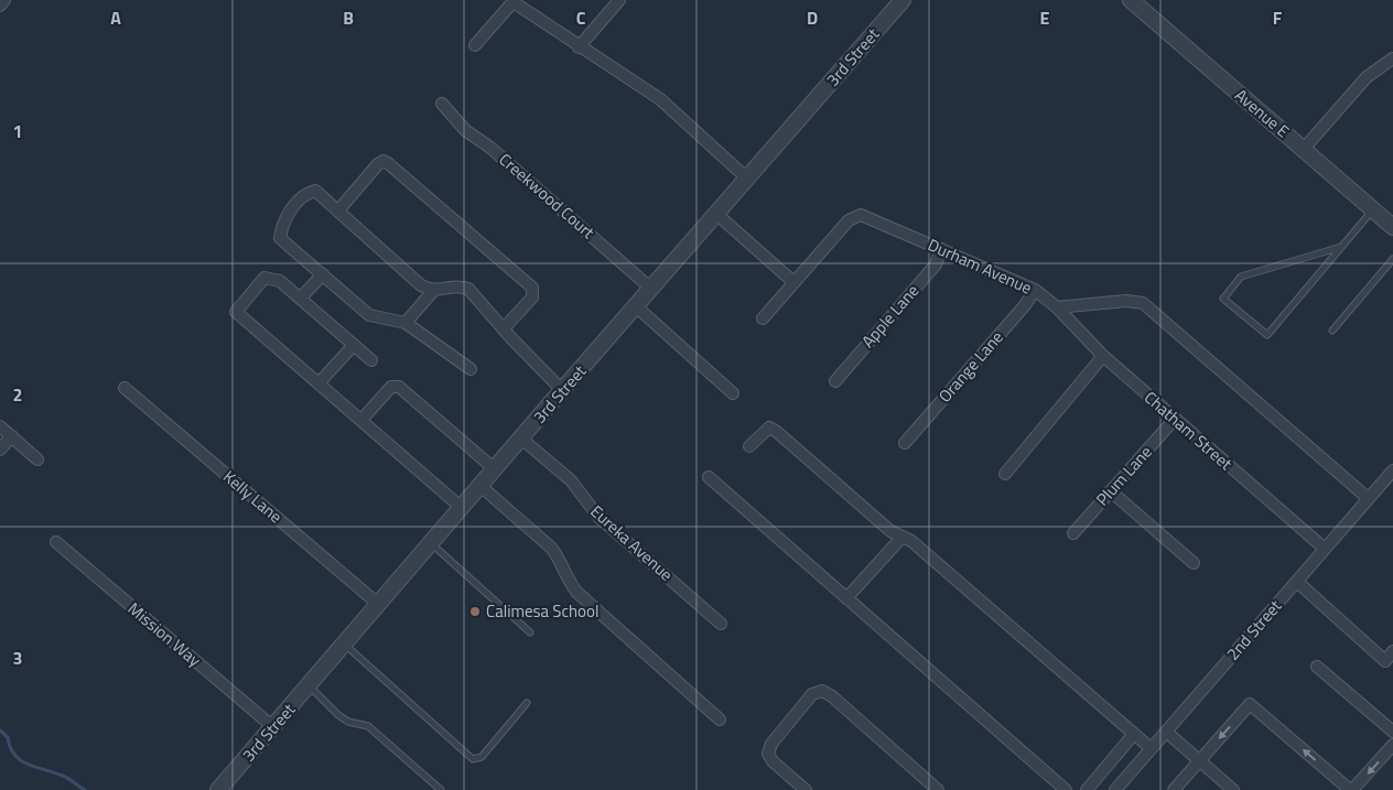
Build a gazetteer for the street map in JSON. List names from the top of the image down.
{
  "streets": {
    "street": [
      "3rd Street",
      "Avenue E",
      "Creekwood Court",
      "Durham Avenue",
      "Apple Lane",
      "Orange Lane",
      "Chatham Street",
      "Plum Lane",
      "Kelly Lane",
      "Eureka Avenue",
      "2nd Street",
      "Mission Way"
    ]
  },
  "crossings": [
    ["3rd Street", "Creekwood Court"],
    ["3rd Street", "Kelly Lane"],
    ["3rd Street", "Eureka Avenue"],
    ["3rd Street", "Mission Way"],
    ["Durham Avenue", "Apple Lane"],
    ["Durham Avenue", "Orange Lane"],
    ["Durham Avenue", "Chatham Street"],
    ["Chatham Street", "Plum Lane"],
    ["Chatham Street", "2nd Street"]
  ],
  "places": ["Calimesa School"],
  "grid": {
    "columns": [
      "A",
      "B",
      "C",
      "D",
      "E",
      "F"
    ],
    "rows": ["1", "2", "3"]
  }
}
